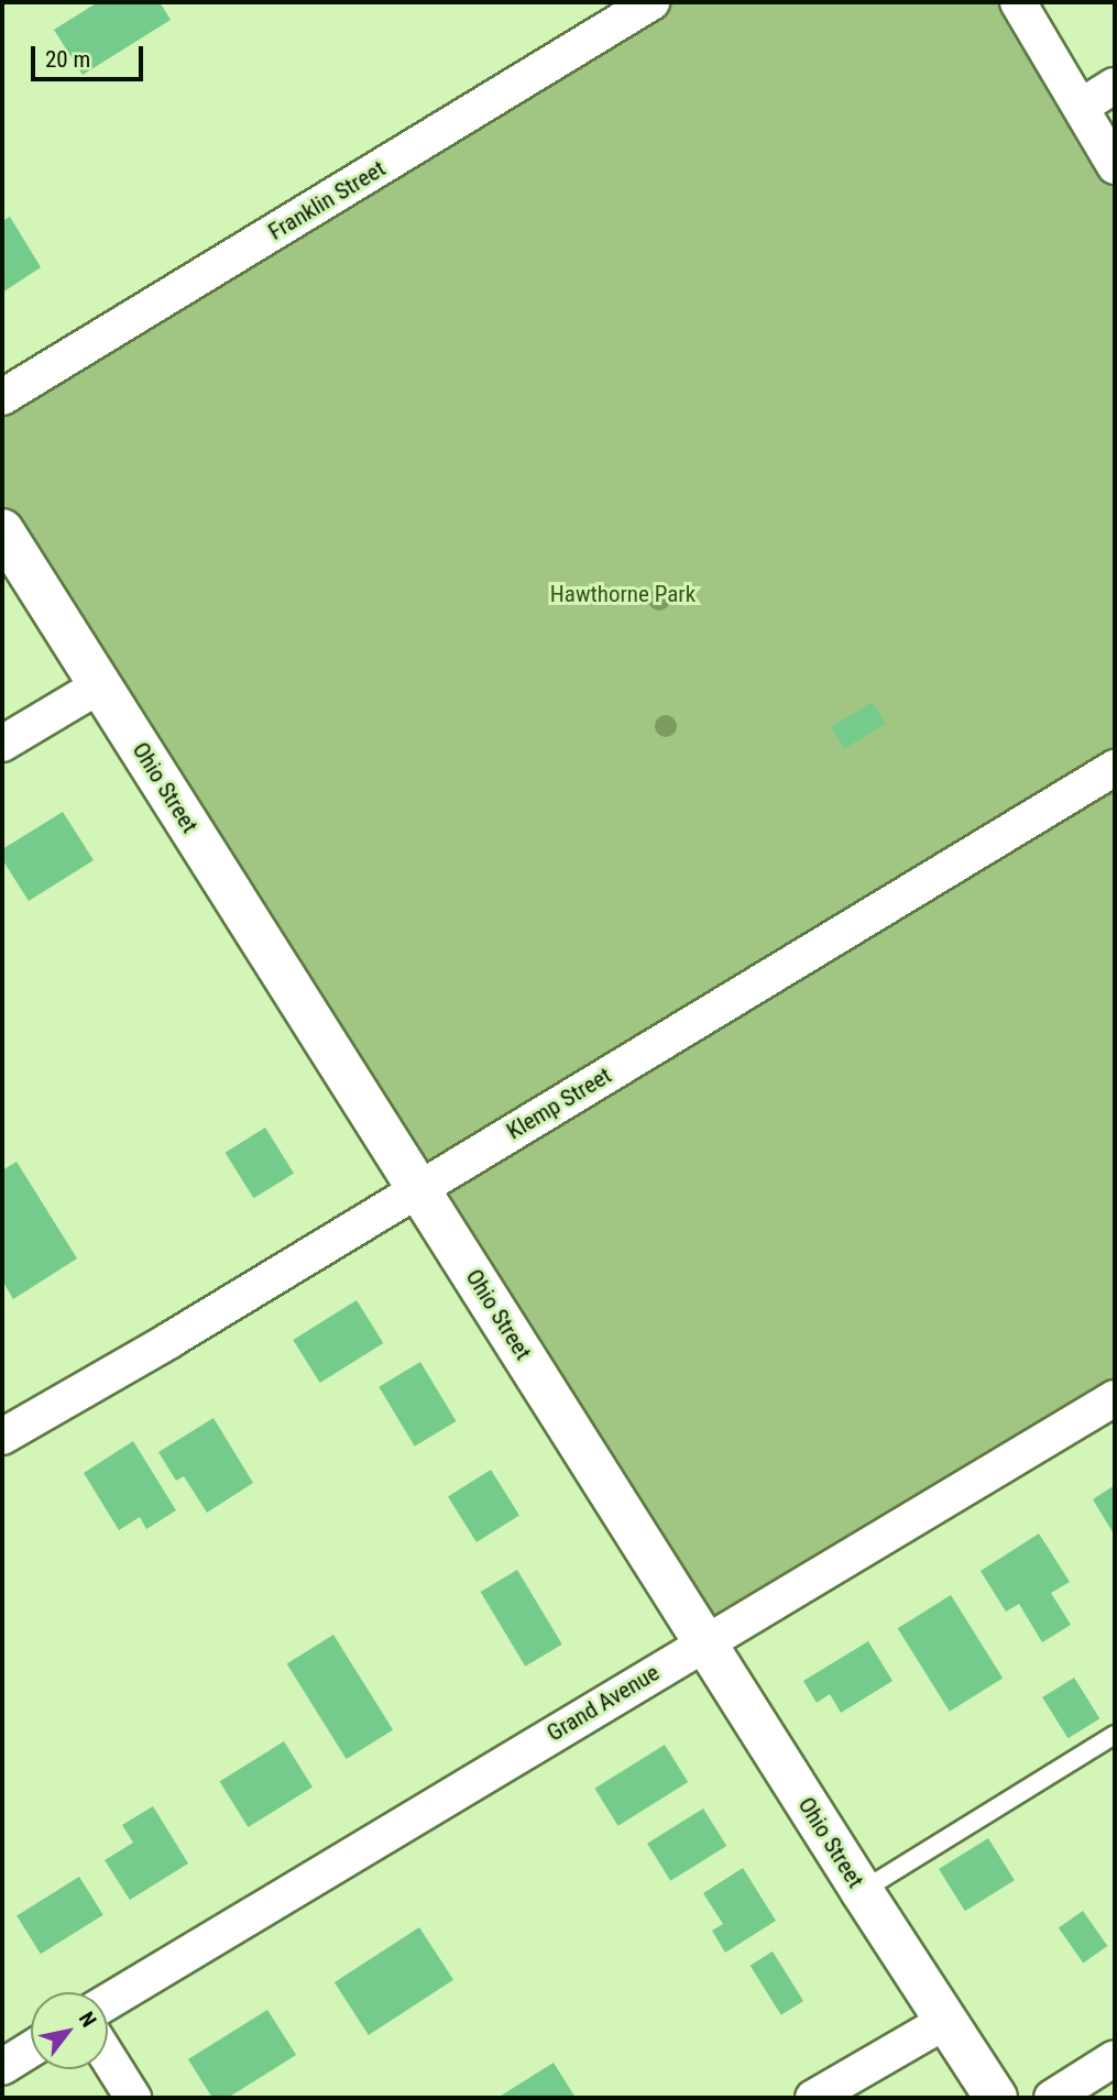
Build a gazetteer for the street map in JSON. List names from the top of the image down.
{
  "streets": {
    "street": [
      "Franklin Street",
      "Ohio Street",
      "Klemp Street",
      "Grand Avenue"
    ]
  },
  "crossings": [
    ["Ohio Street", "Klemp Street"],
    ["Ohio Street", "Grand Avenue"]
  ],
  "parks": ["Hawthorne Park"],
  "scale_bar": "20 m",
  "north": "top right"
}
